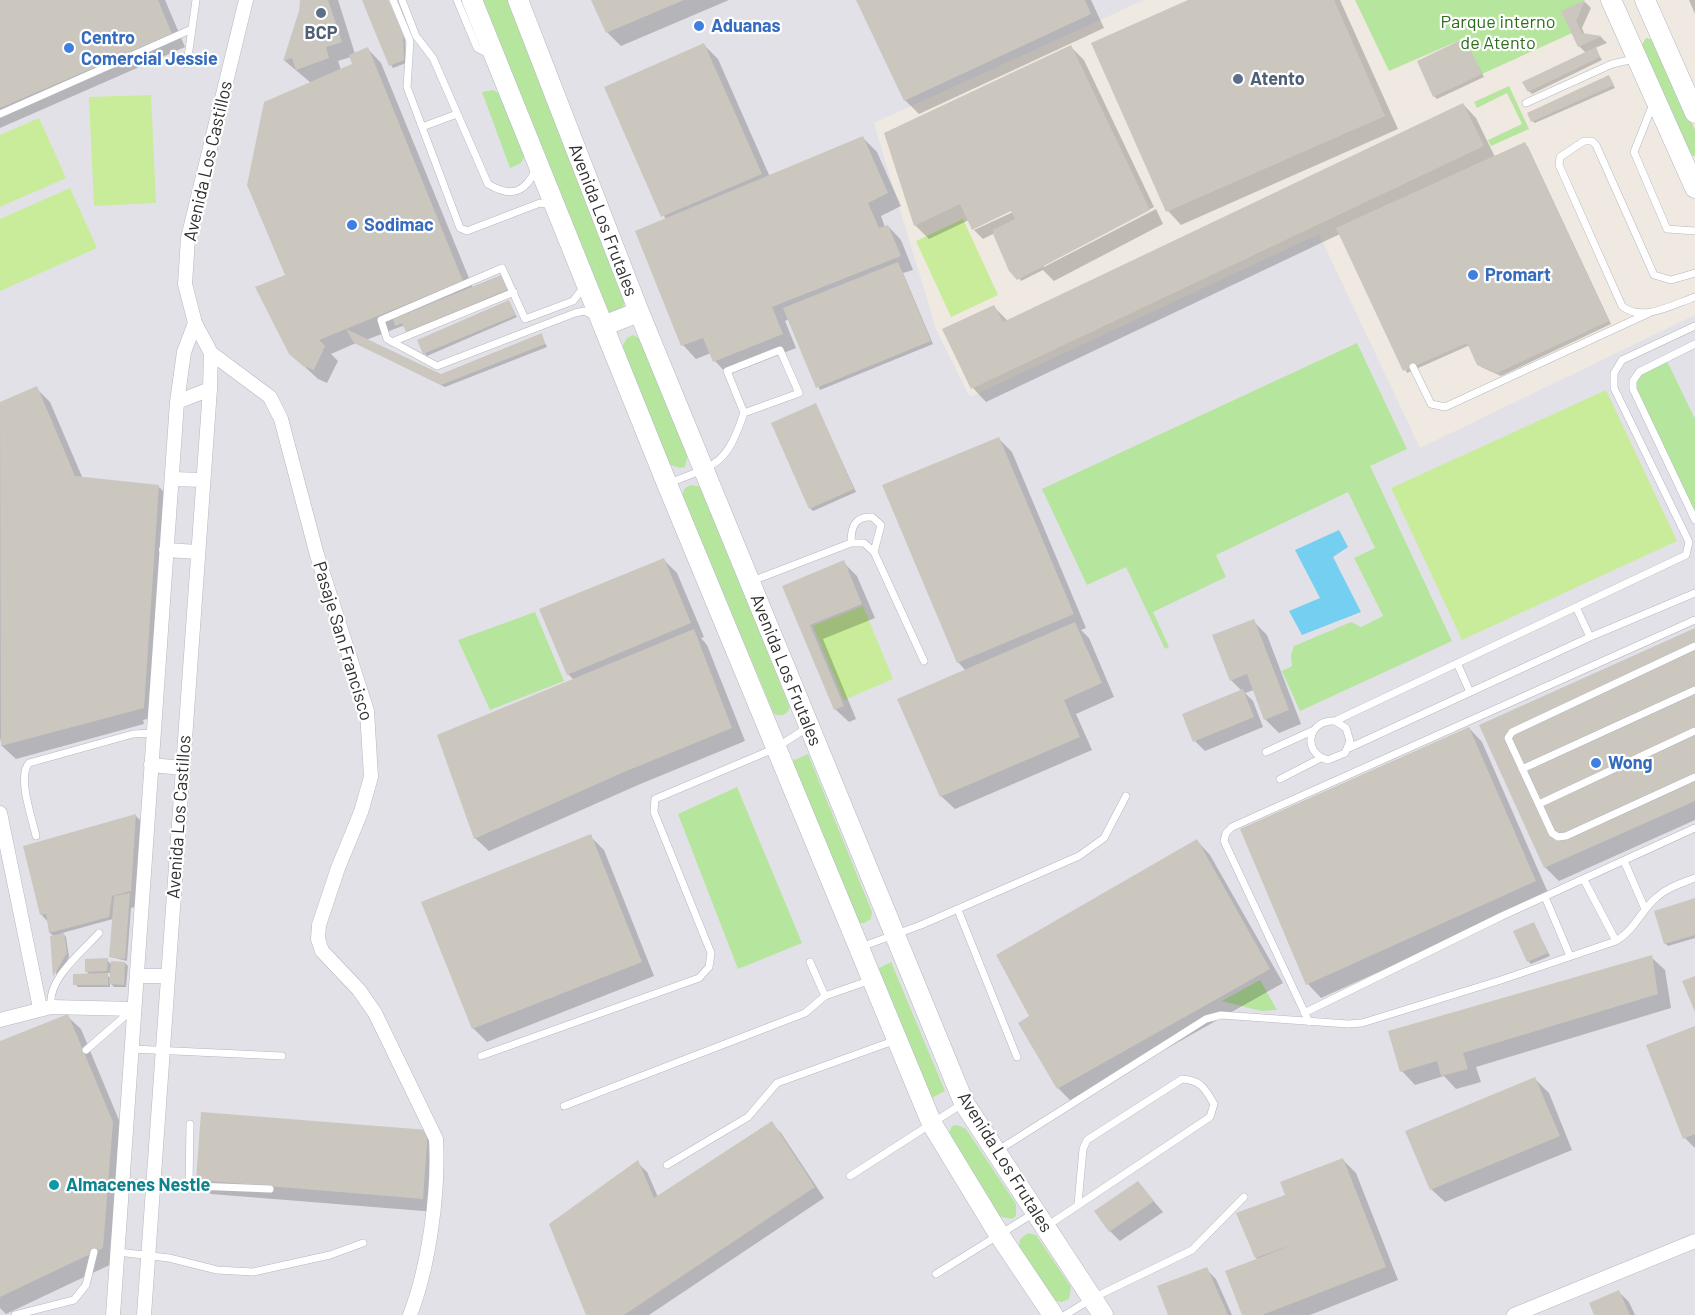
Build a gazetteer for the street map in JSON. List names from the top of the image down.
{
  "streets": {
    "main road": ["Avenida Los Frutales"],
    "street": ["Avenida Los Castillos", "Pasaje San Francisco"]
  },
  "crossings": [
    ["Avenida Los Castillos", "Pasaje San Francisco"]
  ],
  "parks": ["Parque interno de Atento"],
  "places": [
    "BCP",
    "Aduanas",
    "Centro Comercial Jessie",
    "Atento",
    "Sodimac",
    "Promart",
    "Wong",
    "Almacenes Nestle"
  ]
}
